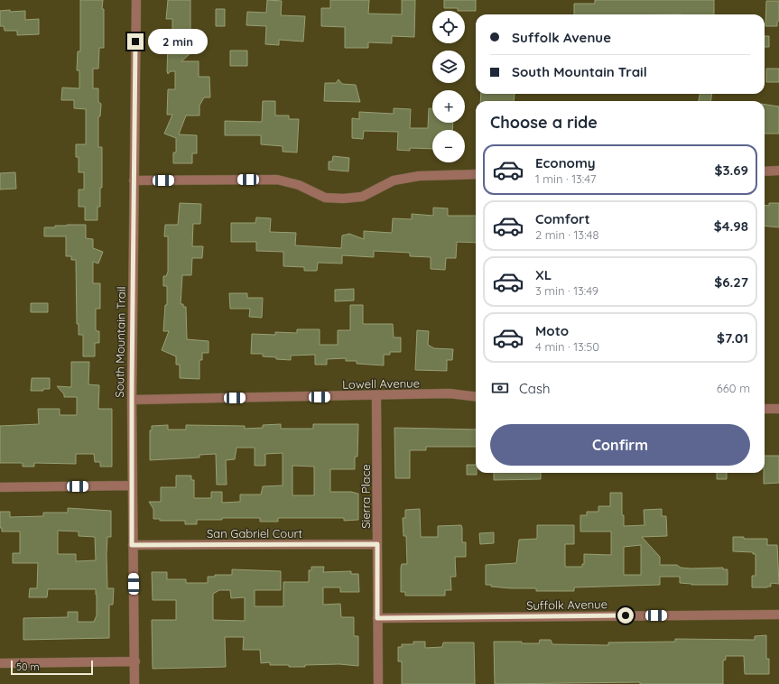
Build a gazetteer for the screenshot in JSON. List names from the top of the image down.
{
  "streets": {
    "street": [
      "South Mountain Trail",
      "Lowell Avenue",
      "Sierra Place",
      "San Gabriel Court",
      "Suffolk Avenue"
    ]
  },
  "crossings": [
    ["South Mountain Trail", "Lowell Avenue"],
    ["South Mountain Trail", "San Gabriel Court"],
    ["Lowell Avenue", "Sierra Place"],
    ["Sierra Place", "San Gabriel Court"],
    ["Sierra Place", "Suffolk Avenue"]
  ],
  "scale_bar": "50 m",
  "page": {
    "map_buttons": ["+", "−"],
    "banner": ["Suffolk Avenue", "South Mountain Trail"],
    "bubble": "2 min",
    "heading": "Choose a ride",
    "list": [
      {
        "name": "Economy",
        "note": "1 min · 13:47",
        "value": "$3.69"
      },
      {
        "name": "Comfort",
        "note": "2 min · 13:48",
        "value": "$4.98"
      },
      {
        "name": "XL",
        "note": "3 min · 13:49",
        "value": "$6.27"
      },
      {
        "name": "Moto",
        "note": "4 min · 13:50",
        "value": "$7.01"
      }
    ],
    "pay": ["Cash", "660 m"],
    "buttons": "Confirm",
    "scale": "50 m"
  }
}
